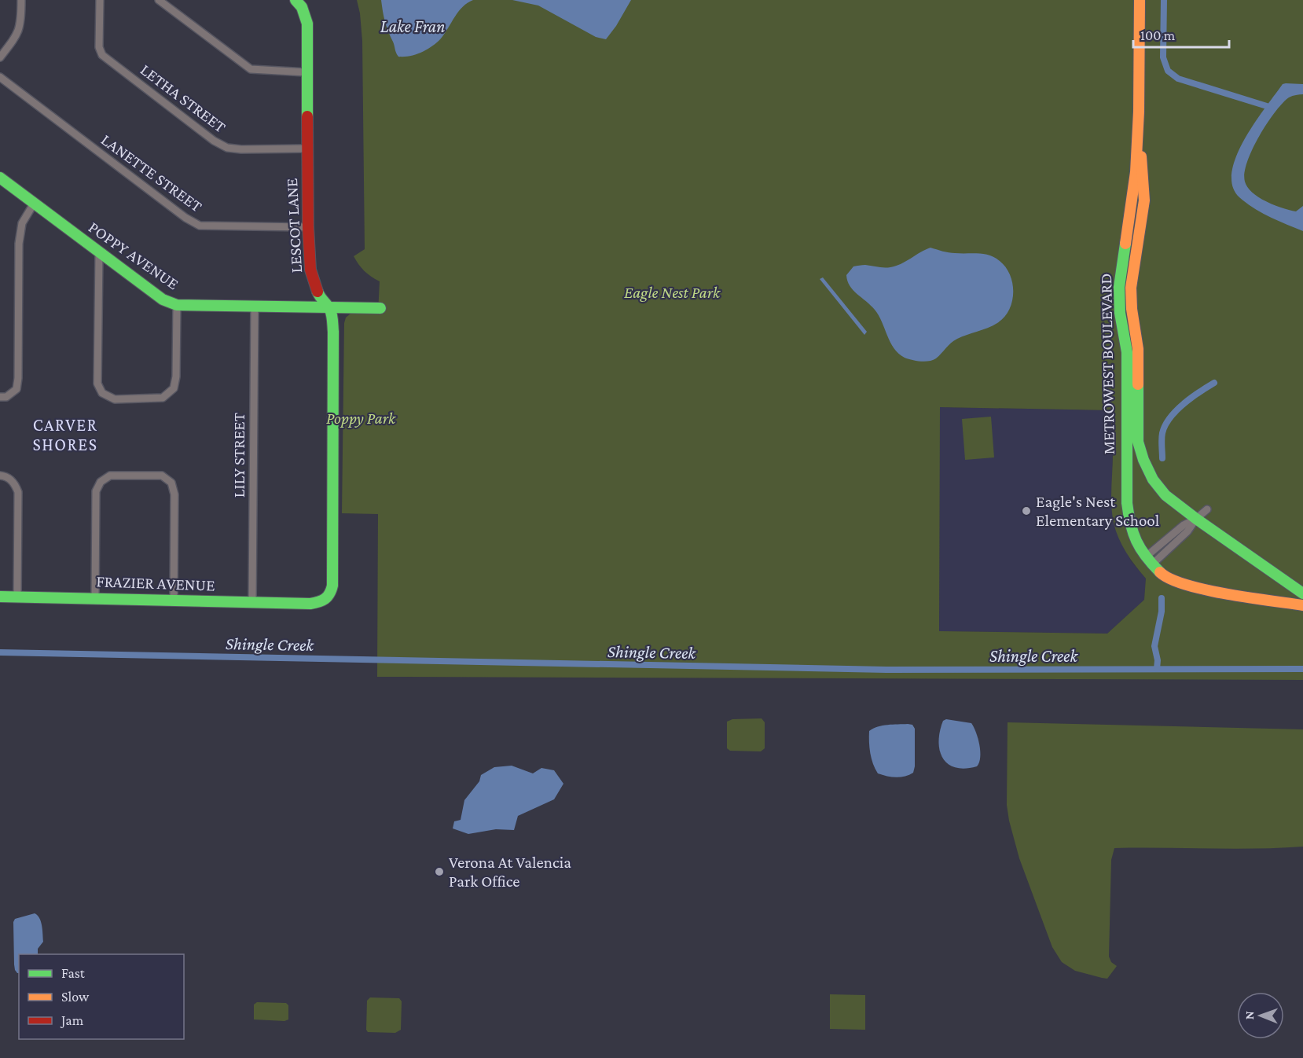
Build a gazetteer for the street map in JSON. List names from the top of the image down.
{
  "streets": {
    "street": [
      "LETHA STREET",
      "LANETTE STREET",
      "LESCOT LANE",
      "POPPY AVENUE",
      "METROWEST BOULEVARD",
      "LILY STREET",
      "FRAZIER AVENUE"
    ]
  },
  "crossings": [
    ["LETHA STREET", "LESCOT LANE"],
    ["LANETTE STREET", "LESCOT LANE"],
    ["LESCOT LANE", "POPPY AVENUE"],
    ["LESCOT LANE", "FRAZIER AVENUE"],
    ["POPPY AVENUE", "LILY STREET"],
    ["LILY STREET", "FRAZIER AVENUE"]
  ],
  "districts": ["CARVER SHORES"],
  "water": ["Lake Fran", "Shingle Creek"],
  "parks": ["Eagle Nest Park", "Poppy Park"],
  "places": ["Eagle's Nest Elementary School", "Verona At Valencia Park Office"],
  "legend": ["Fast", "Slow", "Jam"],
  "scale_bar": "100 m",
  "north": "left"
}
